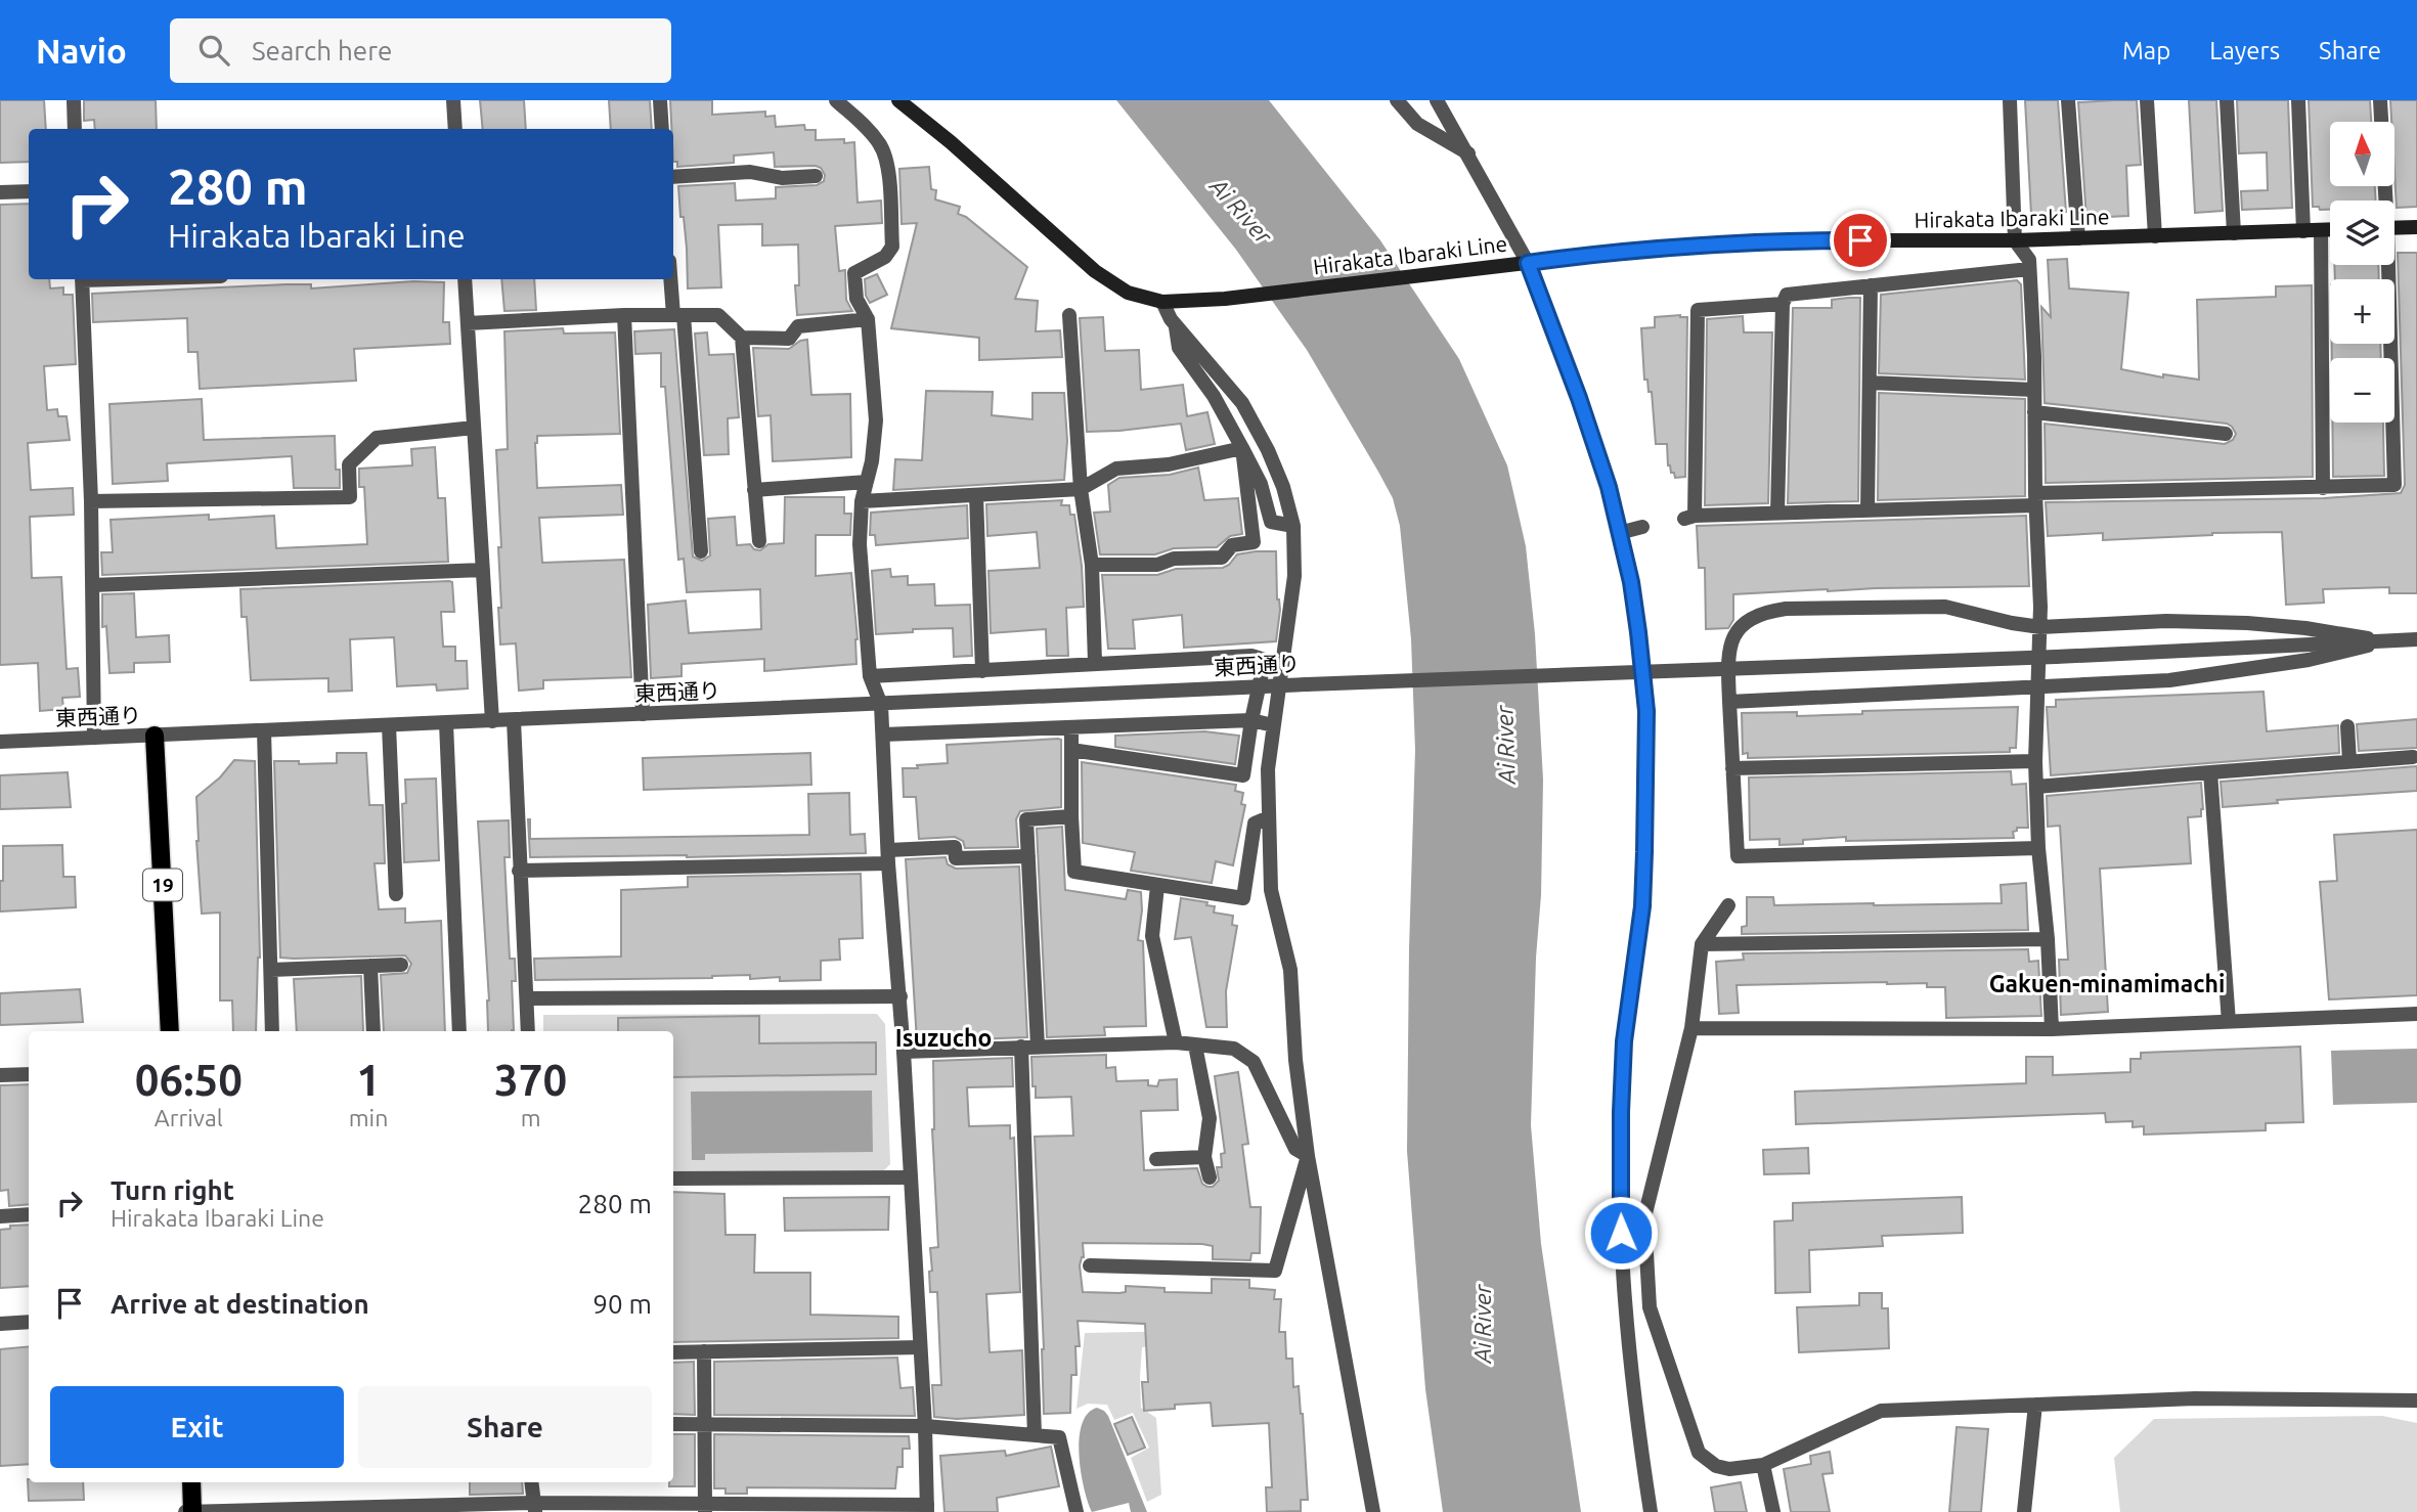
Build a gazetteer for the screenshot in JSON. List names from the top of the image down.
{
  "streets": {
    "main road": ["Hirakata Ibaraki Line", "19"],
    "street": ["東西通り"]
  },
  "crossings": [
    ["東西通り", "19"]
  ],
  "districts": ["Gakuen-minamimachi", "Isuzucho"],
  "water": ["Ai River"],
  "north": "top",
  "page": {
    "header": "Navio",
    "search": "Search here",
    "nav": ["Map", "Layers", "Share"],
    "map_buttons": ["+", "−"],
    "turn": ["280 m", "Hirakata Ibaraki Line"],
    "eta": [
      "06:50",
      "Arrival",
      "1",
      "min",
      "370",
      "m"
    ],
    "list": [
      {
        "name": "Turn right",
        "note": "Hirakata Ibaraki Line",
        "value": "280 m"
      },
      {
        "name": "Arrive at destination",
        "value": "90 m"
      }
    ],
    "buttons": ["Exit", "Share"]
  }
}
